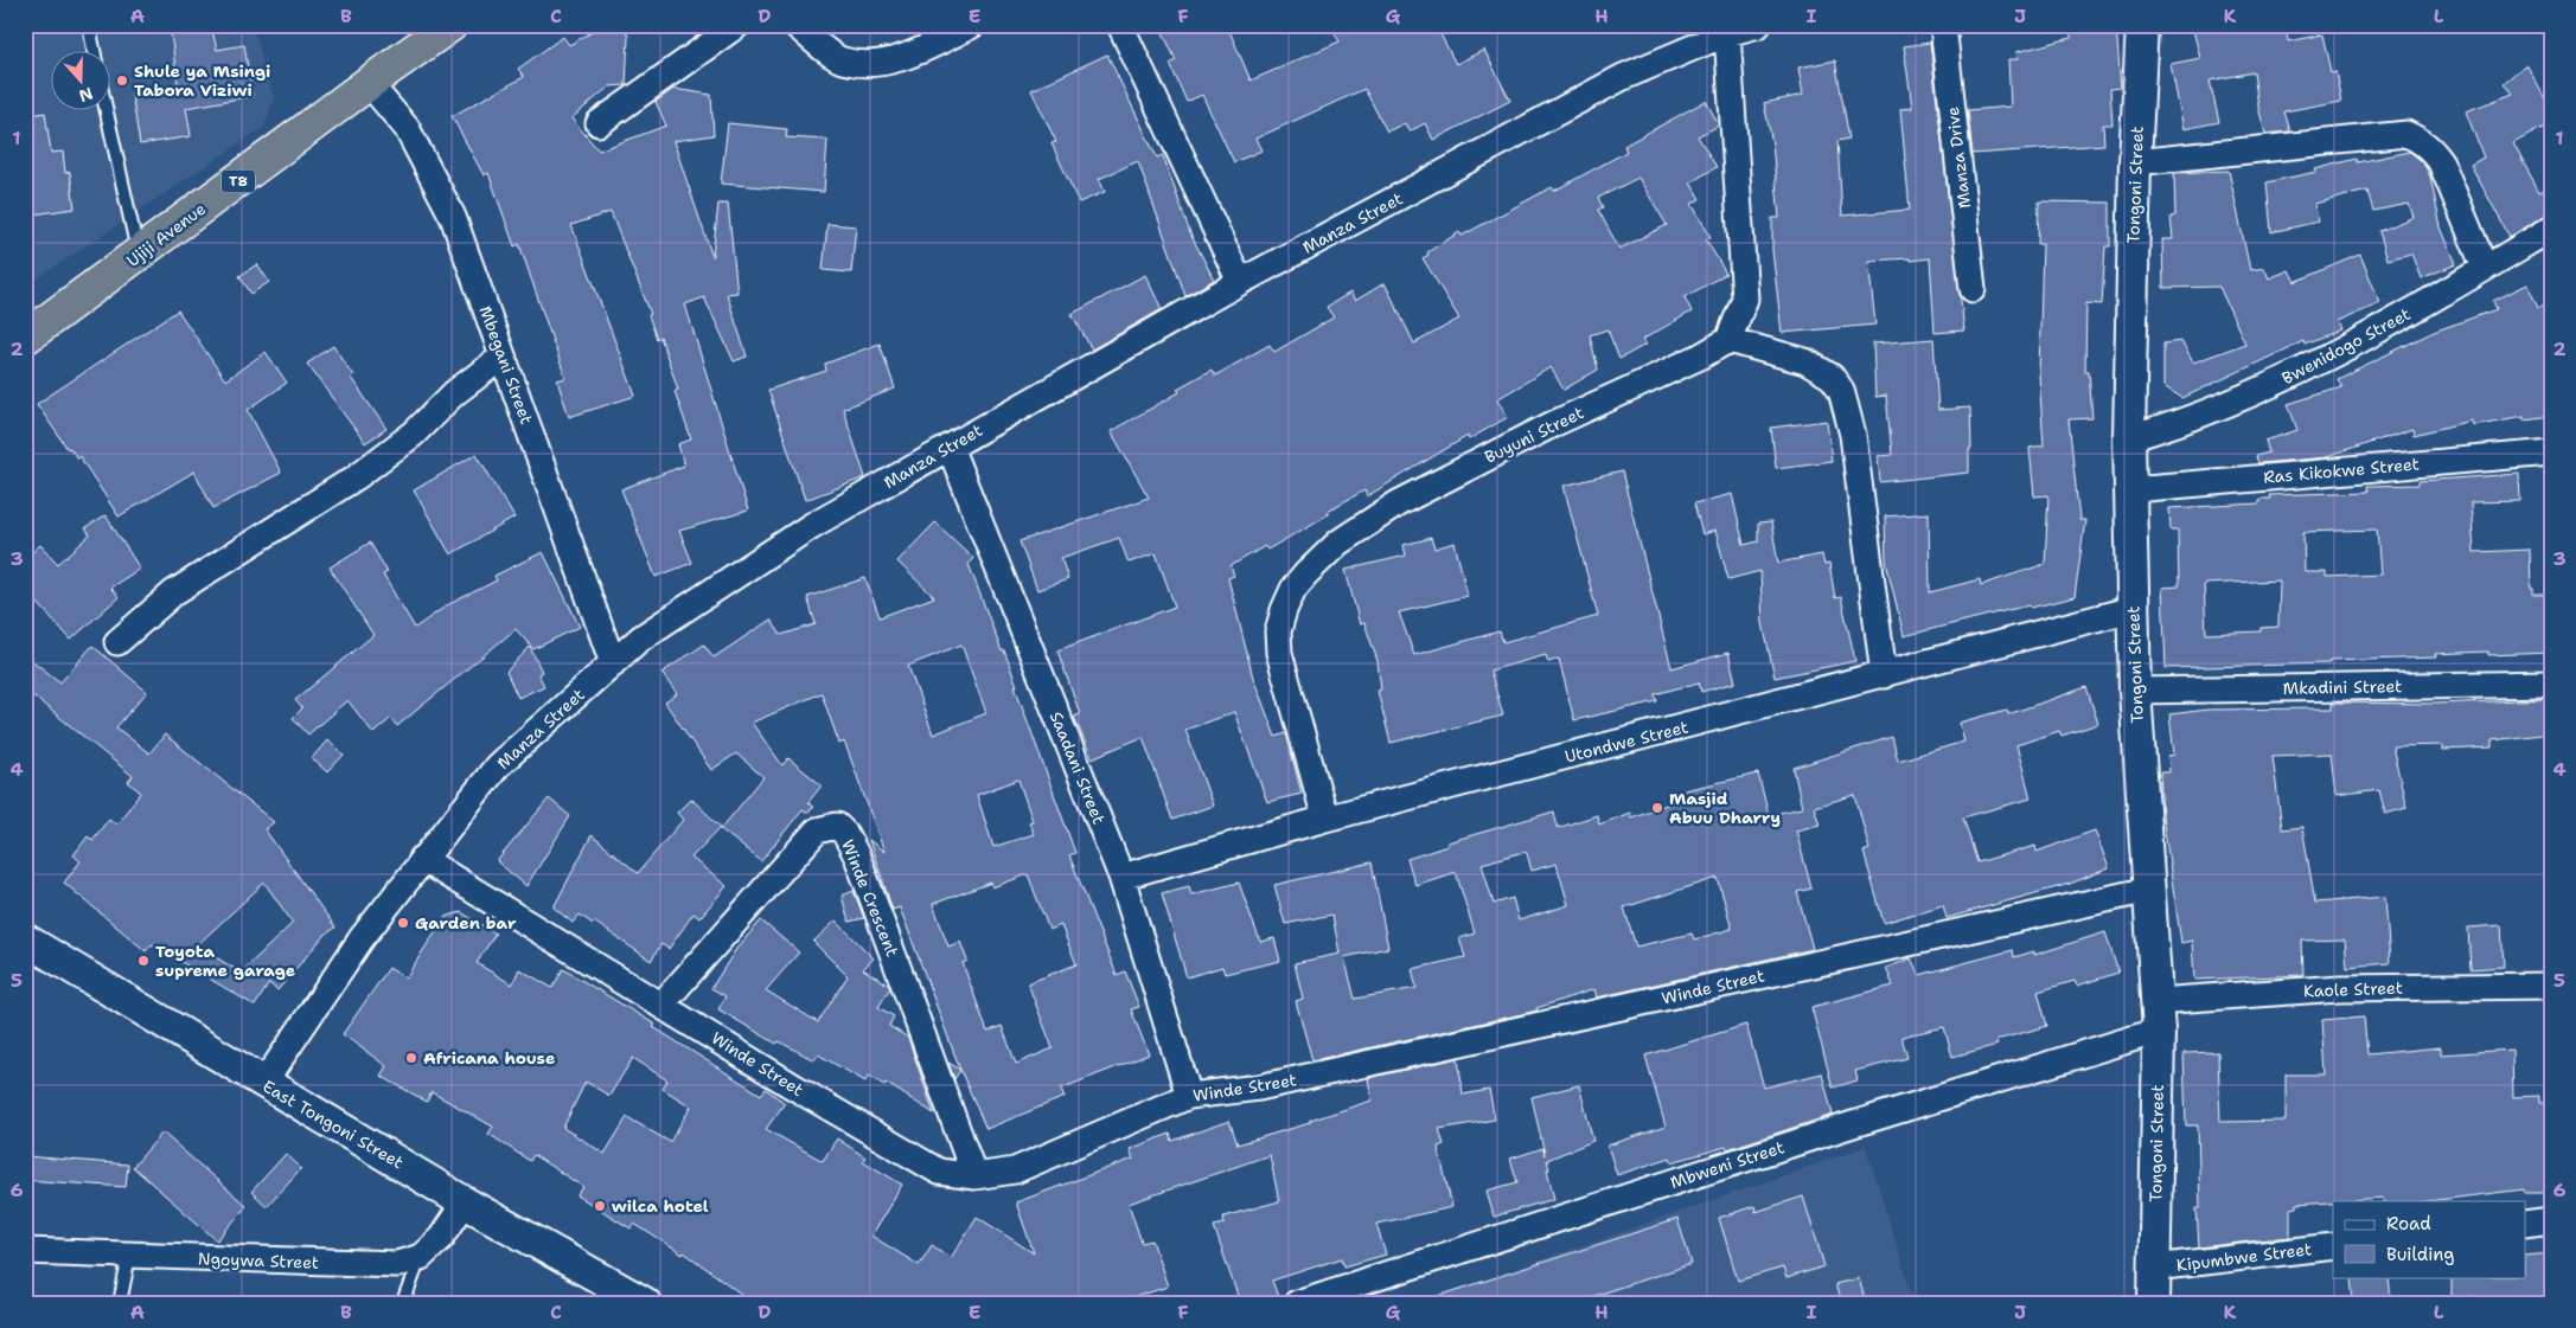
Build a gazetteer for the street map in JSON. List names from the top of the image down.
{
  "streets": {
    "highway": ["T8", "Ujiji Avenue"],
    "street": [
      "Manza Drive",
      "Tongoni Street",
      "Manza Street",
      "Bwenidogo Street",
      "Mbegani Street",
      "Buyuni Street",
      "Ras Kikokwe Street",
      "Mkadini Street",
      "Utondwe Street",
      "Saadani Street",
      "Winde Crescent",
      "Winde Street",
      "Kaole Street",
      "East Tongoni Street",
      "Mbweni Street",
      "Kipumbwe Street",
      "Ngoywa Street"
    ]
  },
  "crossings": [
    ["Tongoni Street", "Bwenidogo Street"],
    ["Tongoni Street", "Ras Kikokwe Street"],
    ["Tongoni Street", "Mkadini Street"],
    ["Tongoni Street", "Utondwe Street"],
    ["Tongoni Street", "Winde Street"],
    ["Tongoni Street", "Kaole Street"],
    ["Tongoni Street", "Mbweni Street"],
    ["Tongoni Street", "Kipumbwe Street"],
    ["Manza Street", "Mbegani Street"],
    ["Manza Street", "Saadani Street"],
    ["Manza Street", "Winde Street"],
    ["Manza Street", "East Tongoni Street"],
    ["Ujiji Avenue", "Mbegani Street"],
    ["Buyuni Street", "Utondwe Street"],
    ["Utondwe Street", "Saadani Street"],
    ["Saadani Street", "Winde Street"],
    ["Winde Crescent", "Winde Street"],
    ["Kaole Street", "Mbweni Street"]
  ],
  "places": [
    "Shule ya Msingi Tabora Viziwi",
    "Masjid Abuu Dharry",
    "Garden bar",
    "Toyota supreme garage",
    "Africana house",
    "wilca hotel"
  ],
  "legend": ["Road", "Building"],
  "north": "bottom",
  "grid": {
    "columns": [
      "A",
      "B",
      "C",
      "D",
      "E",
      "F",
      "G",
      "H",
      "I",
      "J",
      "K",
      "L"
    ],
    "rows": [
      "1",
      "2",
      "3",
      "4",
      "5",
      "6"
    ]
  }
}
